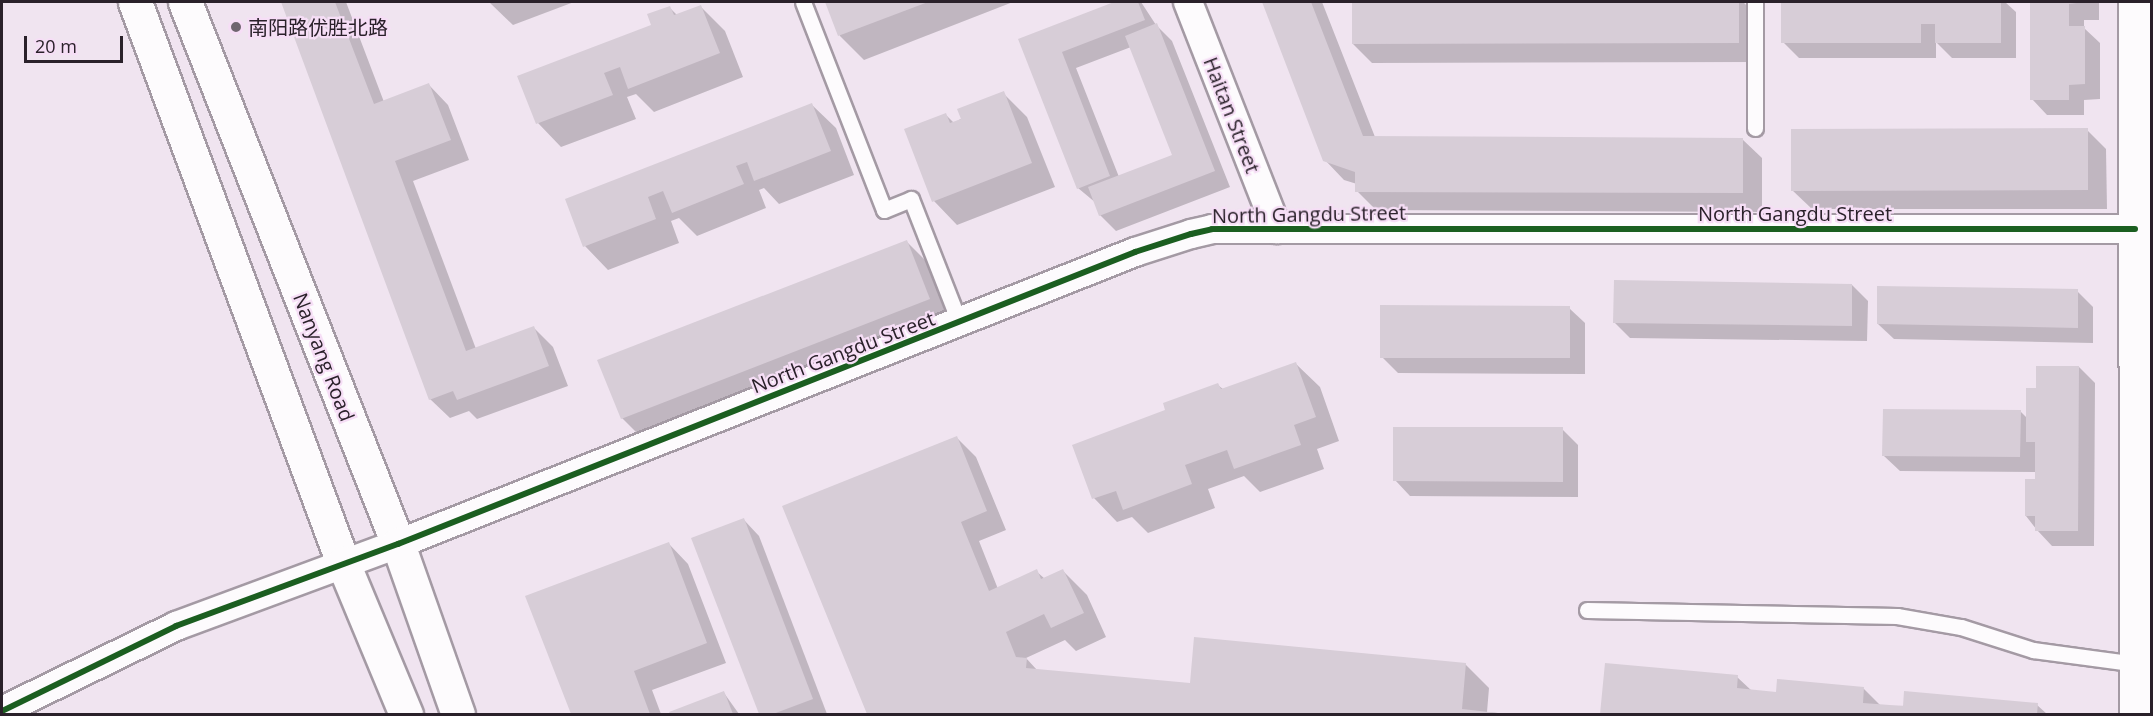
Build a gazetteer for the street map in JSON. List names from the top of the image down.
{
  "streets": {
    "main road": ["Nanyang Road"],
    "street": ["Haitan Street", "North Gangdu Street"]
  },
  "crossings": [
    ["Haitan Street", "North Gangdu Street"],
    ["North Gangdu Street", "Nanyang Road"]
  ],
  "places": ["南阳路优胜北路"],
  "scale_bar": "20 m"
}
